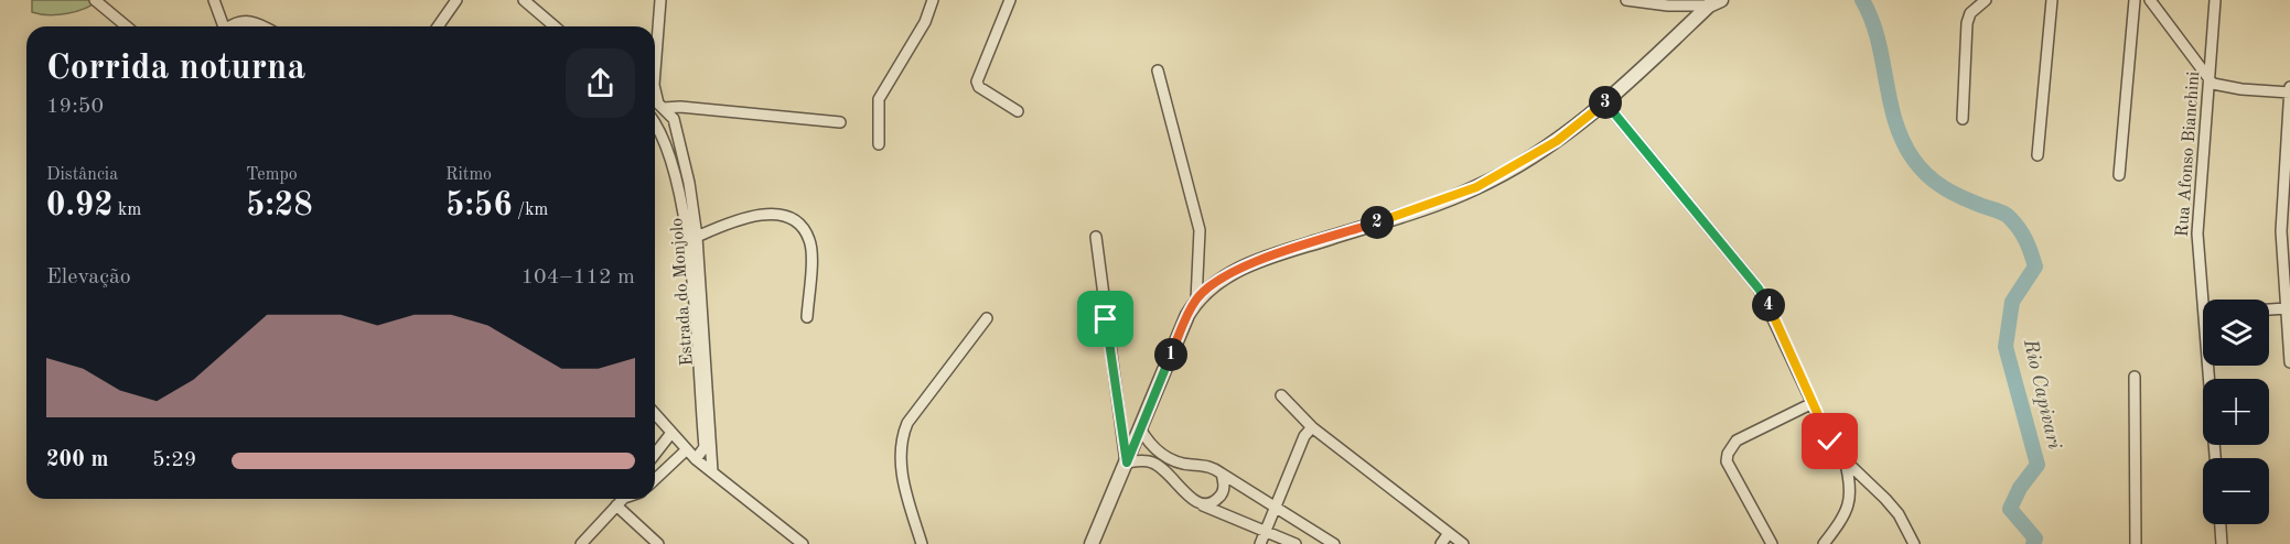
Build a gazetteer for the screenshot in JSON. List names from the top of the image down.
{
  "streets": {
    "street": ["Rua Afonso Bianchini", "Estrada do Monjolo"]
  },
  "water": ["Rio Capivari"],
  "page": {
    "heading": ["Corrida noturna", "19:50"],
    "pins": [
      "3",
      "2",
      "4",
      "1"
    ],
    "stats": [
      ["Distância", "0.92 km"],
      ["Tempo", "5:28"],
      ["Ritmo", "5:56 /km"]
    ],
    "chart": ["Elevação", "104–112 m"],
    "map_buttons": ["+", "−"],
    "list": [
      {
        "name": "200 m",
        "note": "5:29"
      }
    ]
  }
}
